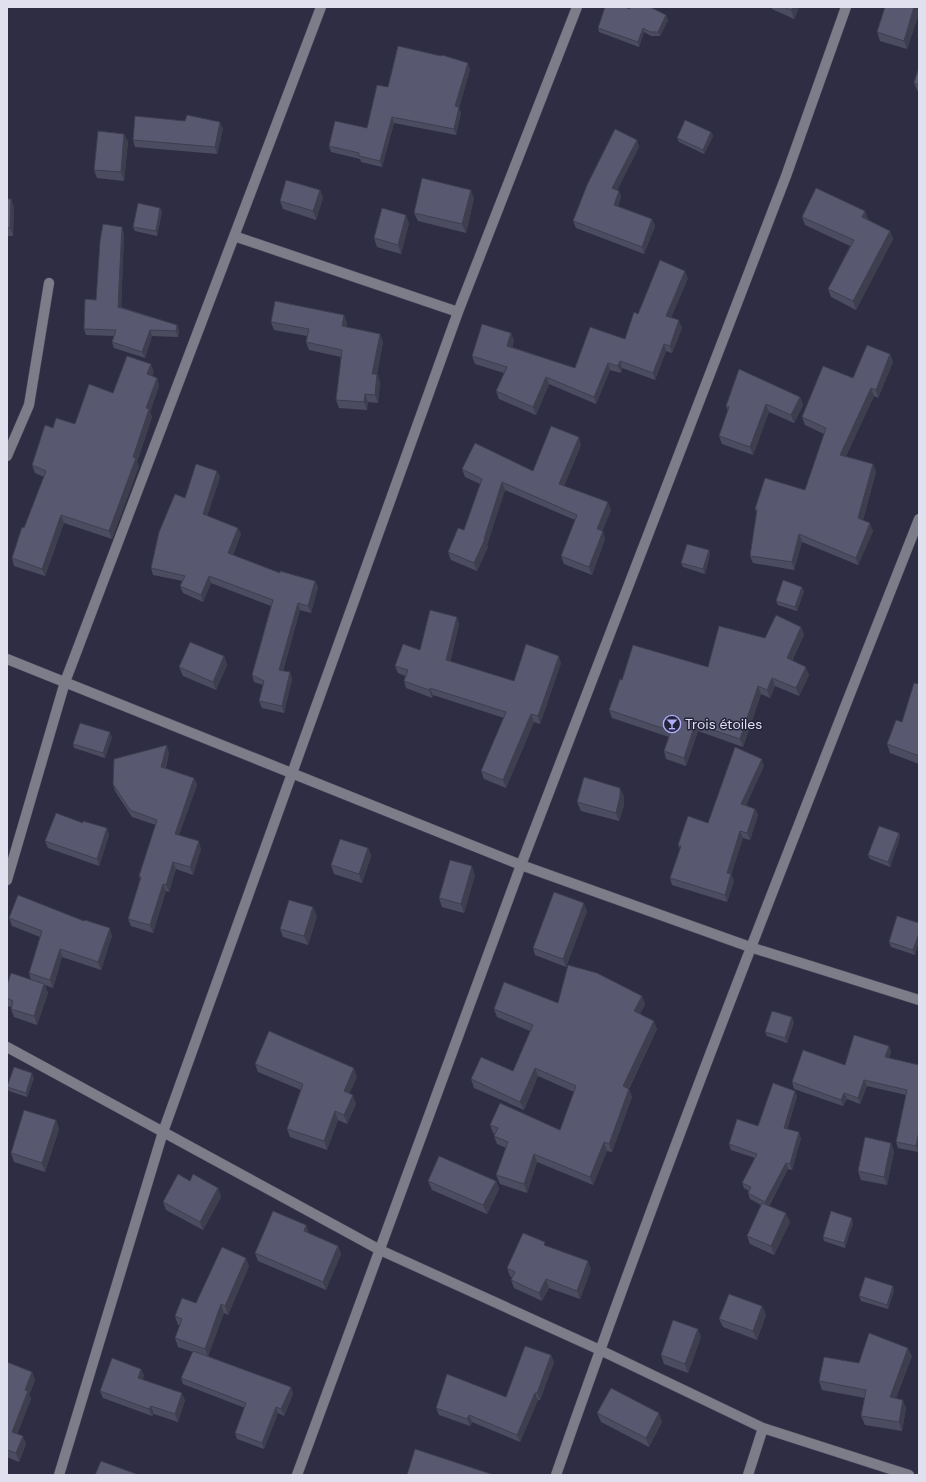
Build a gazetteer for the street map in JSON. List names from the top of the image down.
{
  "places": {
    "bar": ["Trois étoiles"]
  }
}
